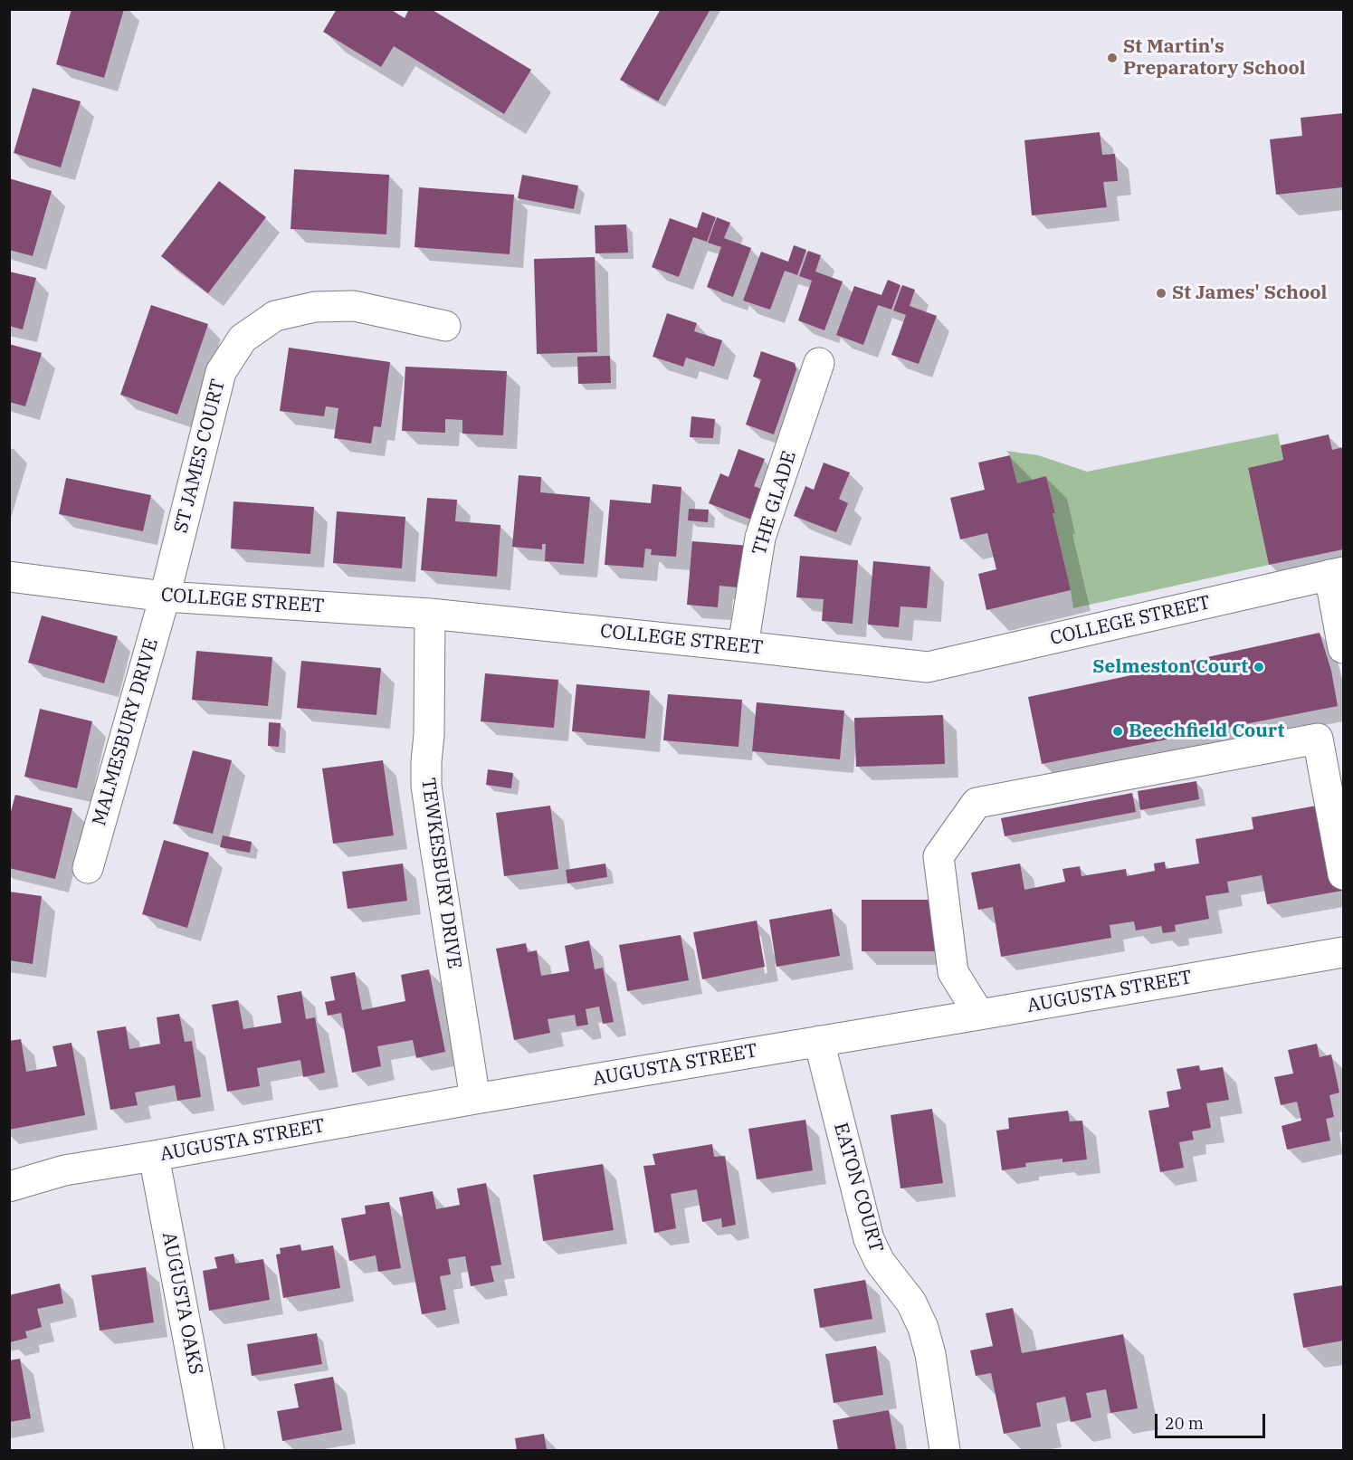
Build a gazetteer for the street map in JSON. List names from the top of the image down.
{
  "streets": {
    "street": [
      "ST JAMES COURT",
      "THE GLADE",
      "COLLEGE STREET",
      "MALMESBURY DRIVE",
      "TEWKESBURY DRIVE",
      "AUGUSTA STREET",
      "EATON COURT",
      "AUGUSTA OAKS"
    ]
  },
  "crossings": [
    ["ST JAMES COURT", "COLLEGE STREET"],
    ["ST JAMES COURT", "MALMESBURY DRIVE"],
    ["THE GLADE", "COLLEGE STREET"],
    ["COLLEGE STREET", "MALMESBURY DRIVE"],
    ["COLLEGE STREET", "TEWKESBURY DRIVE"],
    ["TEWKESBURY DRIVE", "AUGUSTA STREET"],
    ["AUGUSTA STREET", "EATON COURT"],
    ["AUGUSTA STREET", "AUGUSTA OAKS"]
  ],
  "places": [
    "St Martin's Preparatory School",
    "St James' School",
    "Selmeston Court",
    "Beechfield Court"
  ],
  "scale_bar": "20 m"
}
